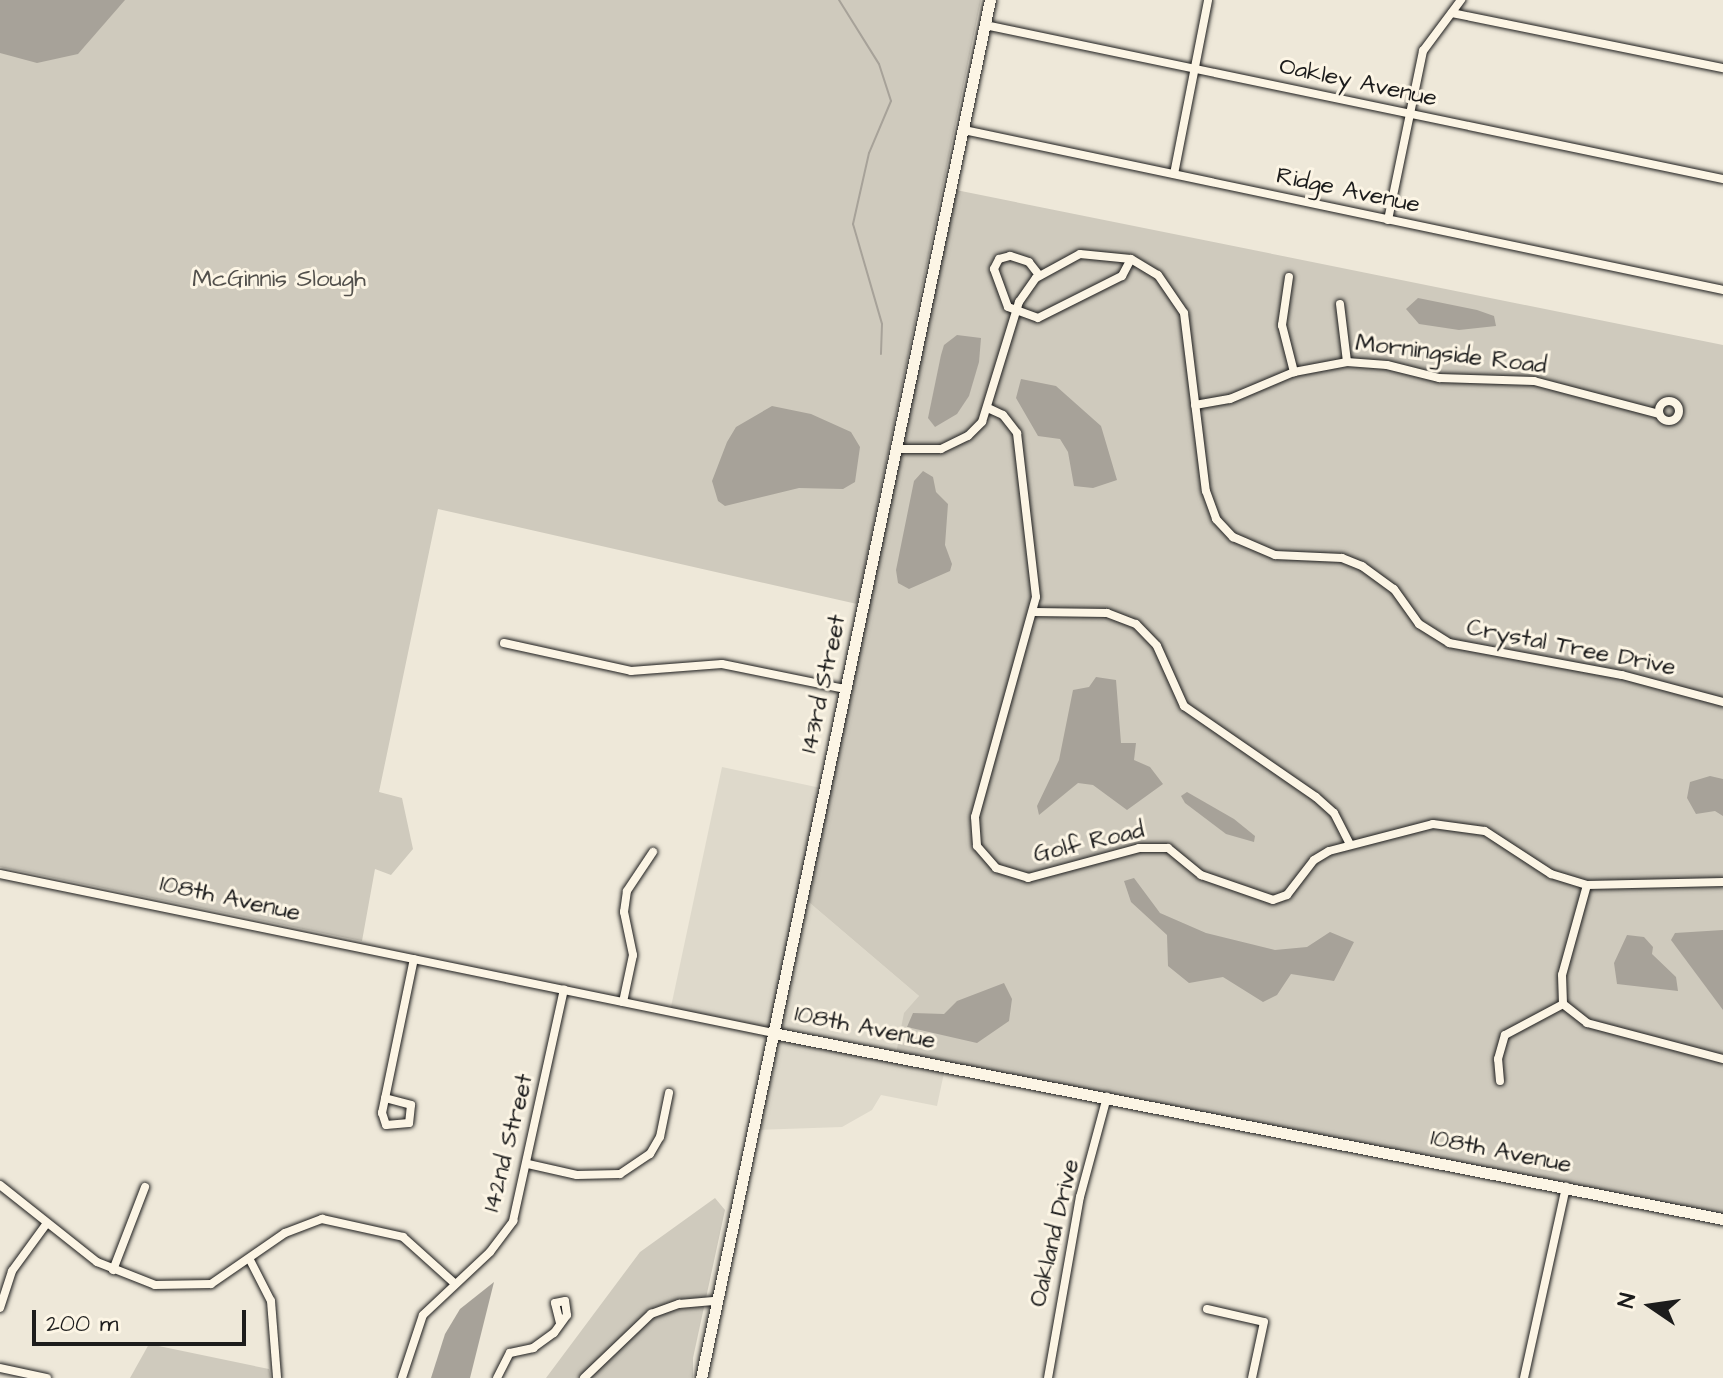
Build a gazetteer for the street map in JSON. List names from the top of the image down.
{
  "streets": {
    "main road": ["143rd Street", "108th Avenue"],
    "street": [
      "Oakley Avenue",
      "Ridge Avenue",
      "Morningside Road",
      "Crystal Tree Drive",
      "Golf Road",
      "142nd Street",
      "Oakland Drive"
    ]
  },
  "crossings": [
    ["Oakley Avenue", "143rd Street"],
    ["Ridge Avenue", "143rd Street"],
    ["Morningside Road", "Crystal Tree Drive"],
    ["143rd Street", "108th Avenue"],
    ["108th Avenue", "142nd Street"],
    ["108th Avenue", "Oakland Drive"]
  ],
  "parks": ["McGinnis Slough"],
  "scale_bar": "200 m",
  "north": "left"
}
